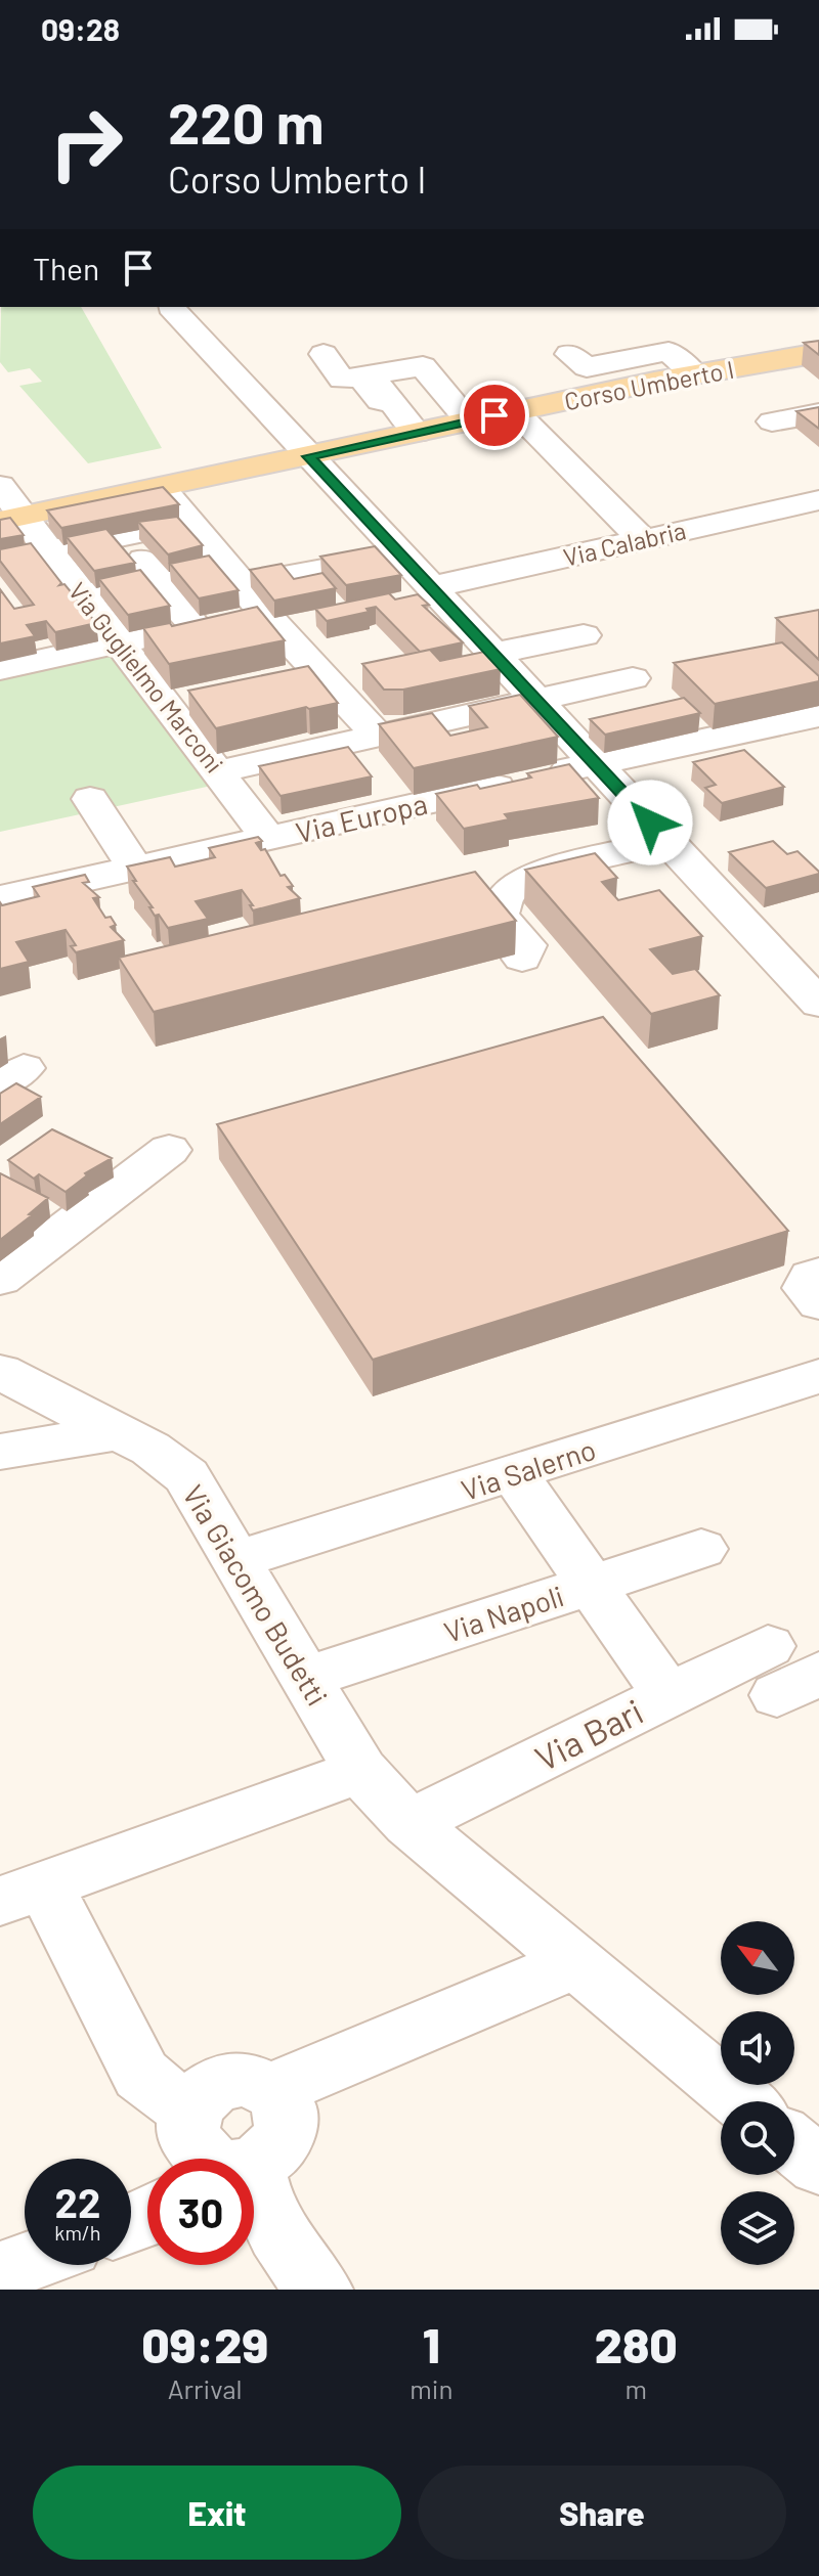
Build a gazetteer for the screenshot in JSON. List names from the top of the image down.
{
  "streets": {
    "main road": ["Corso Umberto I"],
    "street": [
      "Via Calabria",
      "Via Guglielmo Marconi",
      "Via Europa",
      "Via Salerno",
      "Via Giacomo Budetti",
      "Via Napoli",
      "Via Bari"
    ]
  },
  "crossings": [
    ["Corso Umberto I", "Via Guglielmo Marconi"],
    ["Via Guglielmo Marconi", "Via Europa"],
    ["Via Salerno", "Via Giacomo Budetti"],
    ["Via Giacomo Budetti", "Via Napoli"],
    ["Via Giacomo Budetti", "Via Bari"]
  ],
  "north": "top left",
  "page": {
    "status": "09:28",
    "turn": ["220 m", "Corso Umberto I"],
    "then": "Then",
    "speed": "22 km/h",
    "limit": "30",
    "eta": [
      "09:29",
      "Arrival",
      "1",
      "min",
      "280",
      "m"
    ],
    "buttons": ["Exit", "Share"]
  }
}
